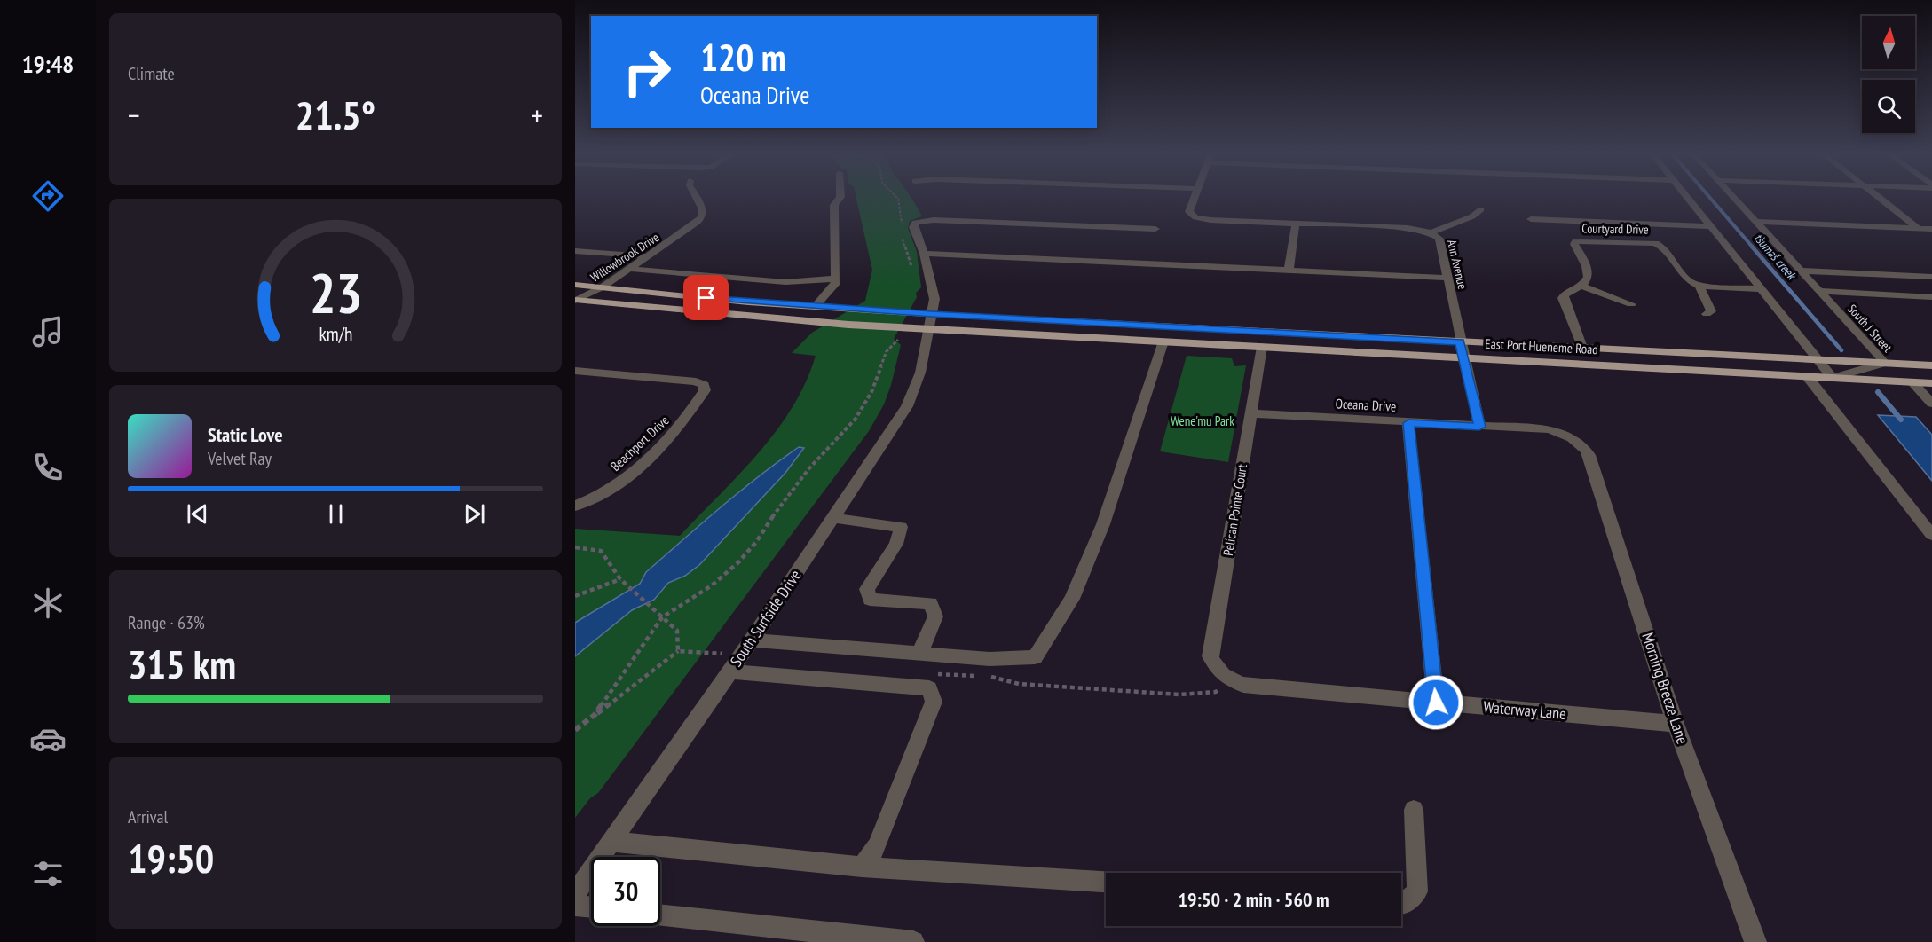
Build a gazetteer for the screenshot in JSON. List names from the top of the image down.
{
  "streets": {
    "main road": ["East Port Hueneme Road"],
    "street": [
      "Courtyard Drive",
      "Willowbrook Drive",
      "Ann Avenue",
      "South J Street",
      "Oceana Drive",
      "Beachport Drive",
      "Pelican Pointe Court",
      "South Surfside Drive",
      "Morning Breeze Lane",
      "Waterway Lane"
    ]
  },
  "crossings": [
    ["Willowbrook Drive", "East Port Hueneme Road"],
    ["Ann Avenue", "East Port Hueneme Road"],
    ["Ann Avenue", "Oceana Drive"],
    ["South J Street", "East Port Hueneme Road"],
    ["East Port Hueneme Road", "Pelican Pointe Court"],
    ["East Port Hueneme Road", "South Surfside Drive"],
    ["Oceana Drive", "Pelican Pointe Court"],
    ["Oceana Drive", "Morning Breeze Lane"],
    ["Pelican Pointe Court", "Waterway Lane"],
    ["Morning Breeze Lane", "Waterway Lane"]
  ],
  "water": ["tšumaš creek"],
  "parks": ["Wene'mu Park"],
  "north": "top",
  "page": {
    "tabs": "19:48",
    "tile": [
      "Climate",
      ["Range · 63%", "315 km"],
      ["Arrival", "19:50"]
    ],
    "turn": ["120 m", "Oceana Drive"],
    "heat": ["−", "21.5°", "+"],
    "song": ["Static Love", "Velvet Ray"],
    "limit": "30",
    "trip": "19:50 · 2 min · 560 m",
    "gauge": ["23", "km/h"]
  }
}
